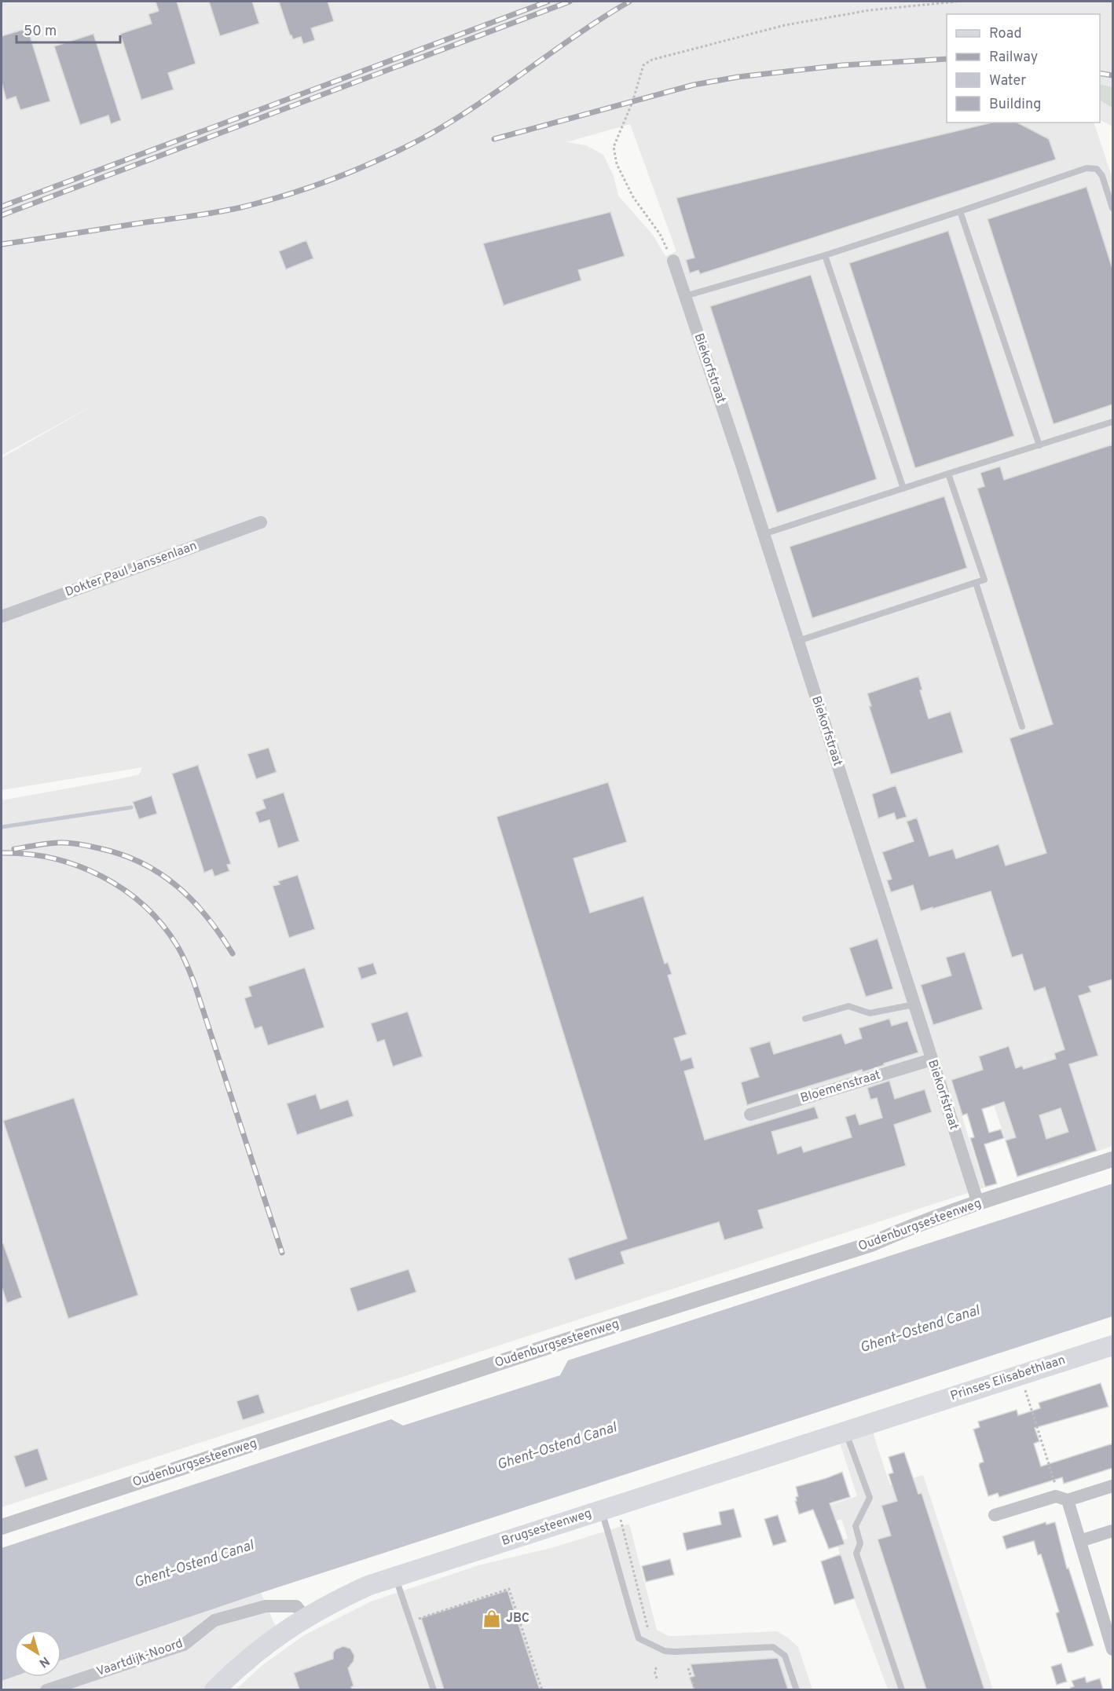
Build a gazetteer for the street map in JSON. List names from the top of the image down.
{
  "streets": {
    "main road": ["Prinses Elisabethlaan", "Brugsesteenweg"],
    "street": [
      "Biekorfstraat",
      "Dokter Paul Janssenlaan",
      "Bloemenstraat",
      "Oudenburgsesteenweg",
      "Vaartdijk-Noord"
    ]
  },
  "crossings": [
    ["Biekorfstraat", "Bloemenstraat"],
    ["Biekorfstraat", "Oudenburgsesteenweg"],
    ["Prinses Elisabethlaan", "Brugsesteenweg"],
    ["Brugsesteenweg", "Vaartdijk-Noord"]
  ],
  "water": ["Ghent–Ostend Canal"],
  "places": {
    "shop": ["JBC"]
  },
  "legend": [
    "Road",
    "Railway",
    "Water",
    "Building"
  ],
  "scale_bar": "50 m",
  "north": "bottom right"
}
